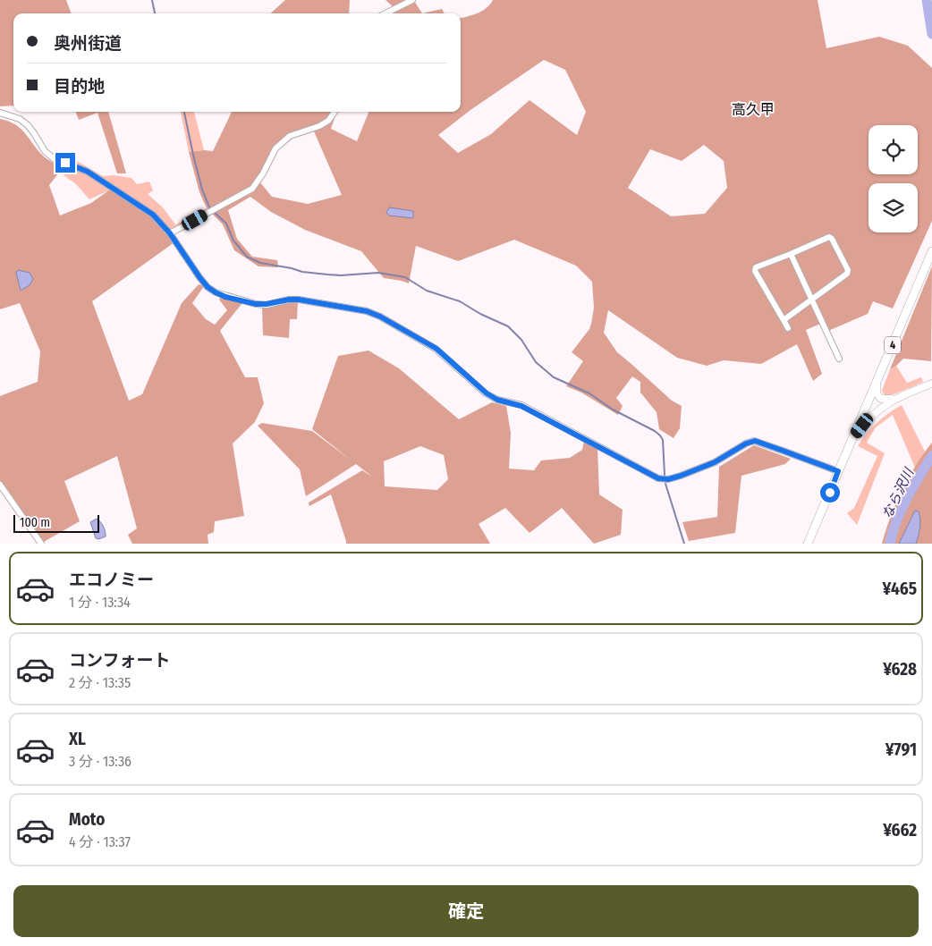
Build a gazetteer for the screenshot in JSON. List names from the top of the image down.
{
  "streets": {
    "highway": ["4"]
  },
  "districts": ["高久甲"],
  "water": ["なら沢川"],
  "scale_bar": "100 m",
  "page": {
    "banner": ["奥州街道", "目的地"],
    "scale": "100 m",
    "list": [
      {
        "name": "エコノミー",
        "note": "1 分 · 13:34",
        "value": "¥465"
      },
      {
        "name": "コンフォート",
        "note": "2 分 · 13:35",
        "value": "¥628"
      },
      {
        "name": "XL",
        "note": "3 分 · 13:36",
        "value": "¥791"
      },
      {
        "name": "Moto",
        "note": "4 分 · 13:37",
        "value": "¥662"
      }
    ],
    "buttons": "確定"
  }
}
